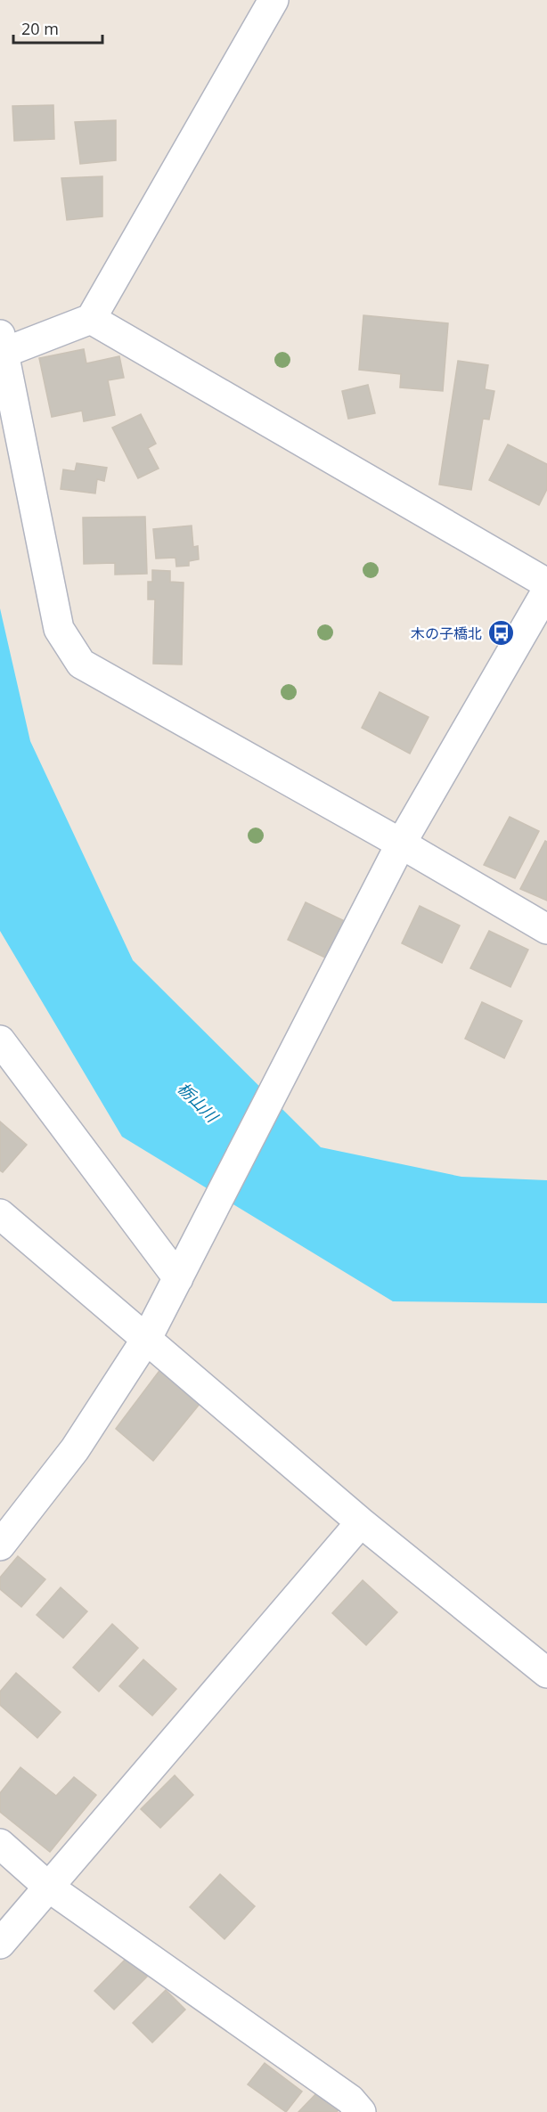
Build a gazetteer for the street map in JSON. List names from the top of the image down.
{
  "water": ["栃山川"],
  "places": {
    "bus stop": ["木の子橋北"]
  },
  "scale_bar": "20 m"
}
